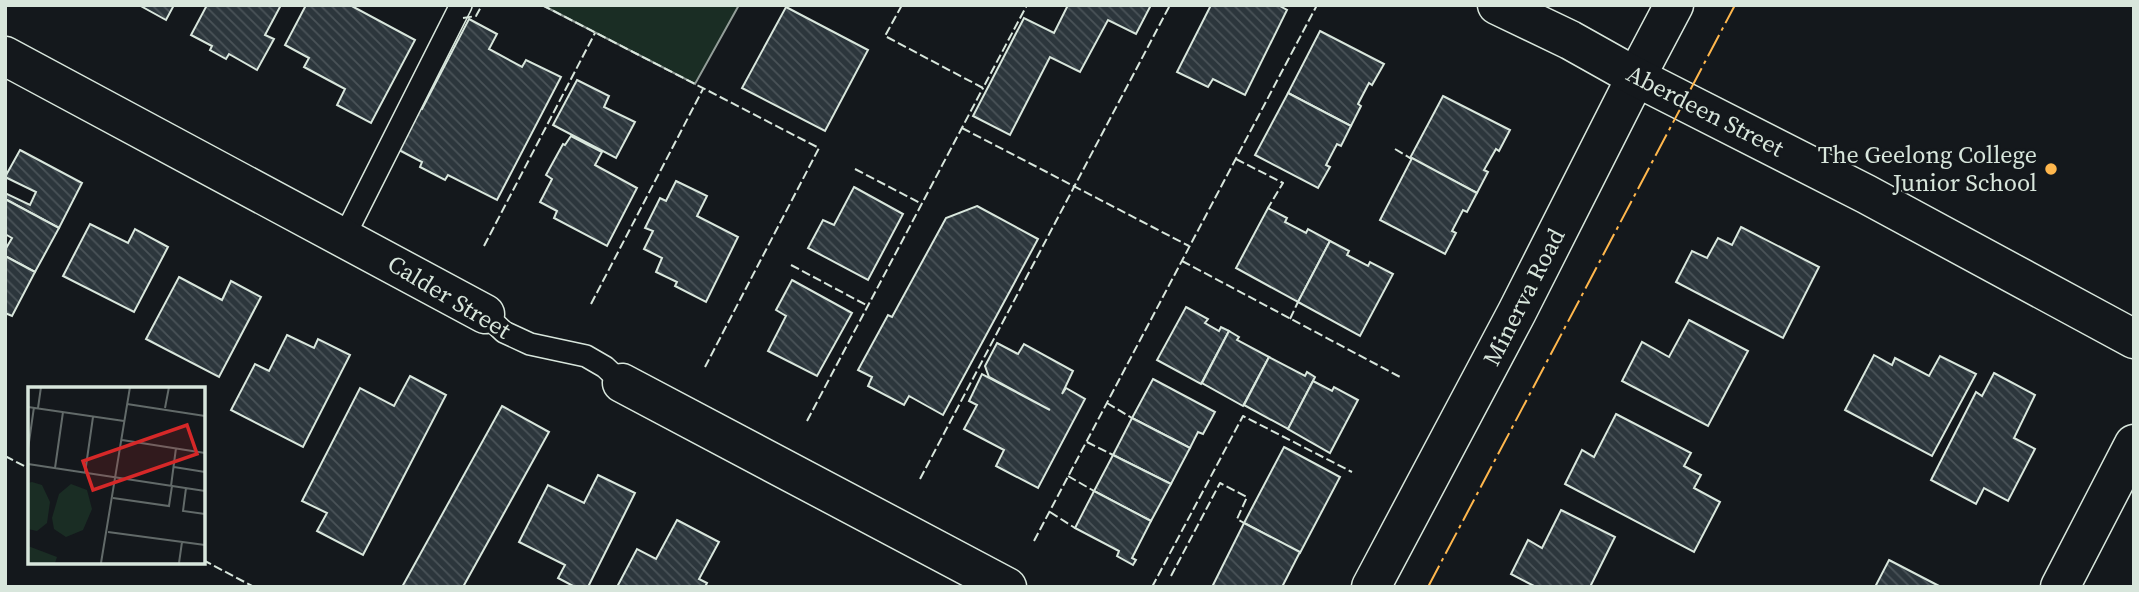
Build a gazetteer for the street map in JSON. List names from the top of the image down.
{
  "streets": {
    "street": ["Aberdeen Street", "Calder Street", "Minerva Road"]
  },
  "crossings": [
    ["Aberdeen Street", "Minerva Road"]
  ],
  "places": ["The Geelong College Junior School"]
}
